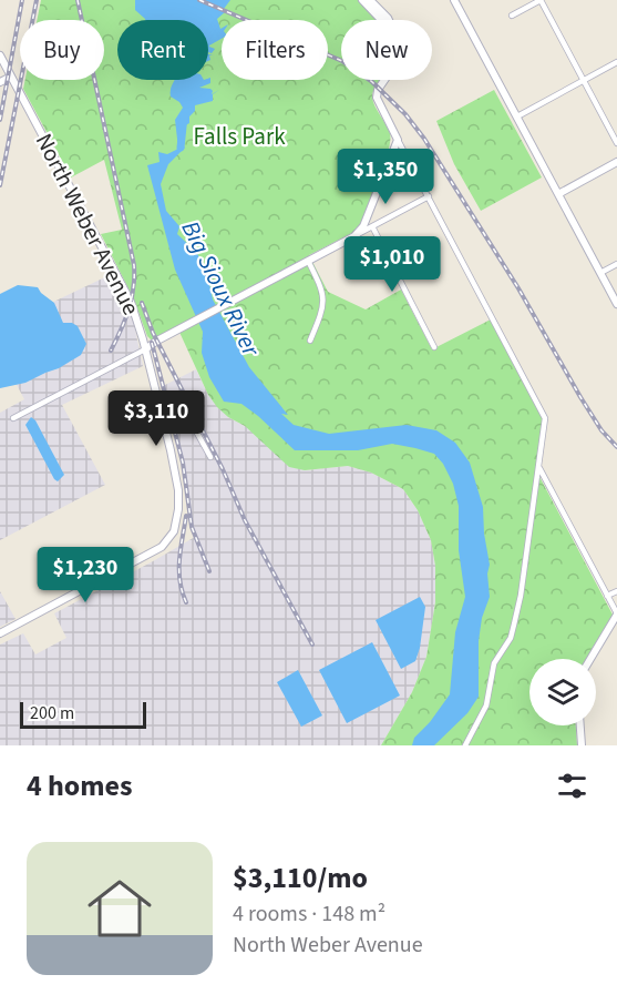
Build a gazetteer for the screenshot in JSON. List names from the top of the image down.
{
  "streets": {
    "street": ["North Weber Avenue"]
  },
  "water": ["Big Sioux River"],
  "parks": ["Falls Park"],
  "scale_bar": "200 m",
  "page": {
    "chip": [
      "Buy",
      "Rent",
      "Filters",
      "New"
    ],
    "price": [
      "$1,350",
      "$1,010",
      "$3,110",
      "$1,230"
    ],
    "scale": "200 m",
    "heading": "4 homes",
    "list": [
      {
        "name": "$3,110/mo",
        "note": "4 rooms · 148 m² · North Weber Avenue"
      }
    ]
  }
}
